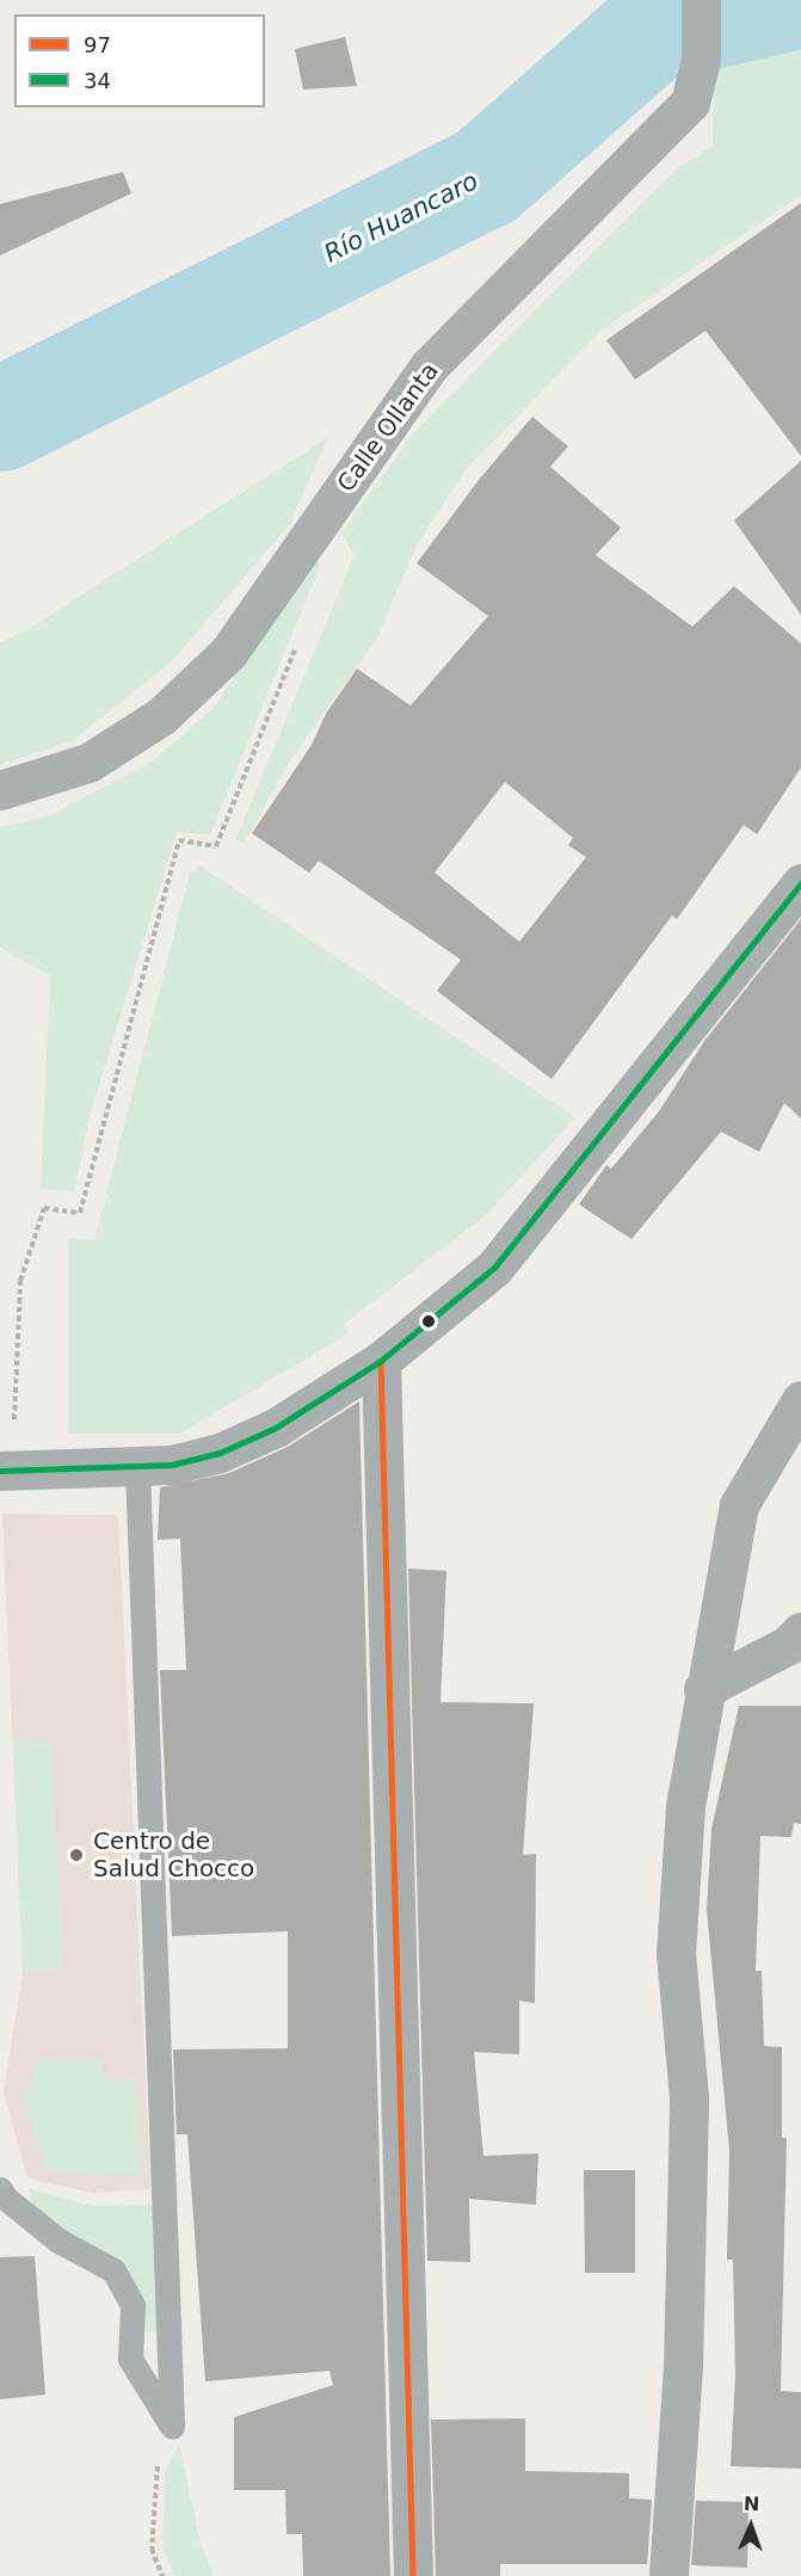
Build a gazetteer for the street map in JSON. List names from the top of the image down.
{
  "streets": {
    "street": ["Calle Ollanta"]
  },
  "water": ["Río Huancaro"],
  "places": ["Centro de Salud Chocco"],
  "lines": ["transit line 34", "transit line 97"],
  "legend": ["97", "34"],
  "north": "top"
}
